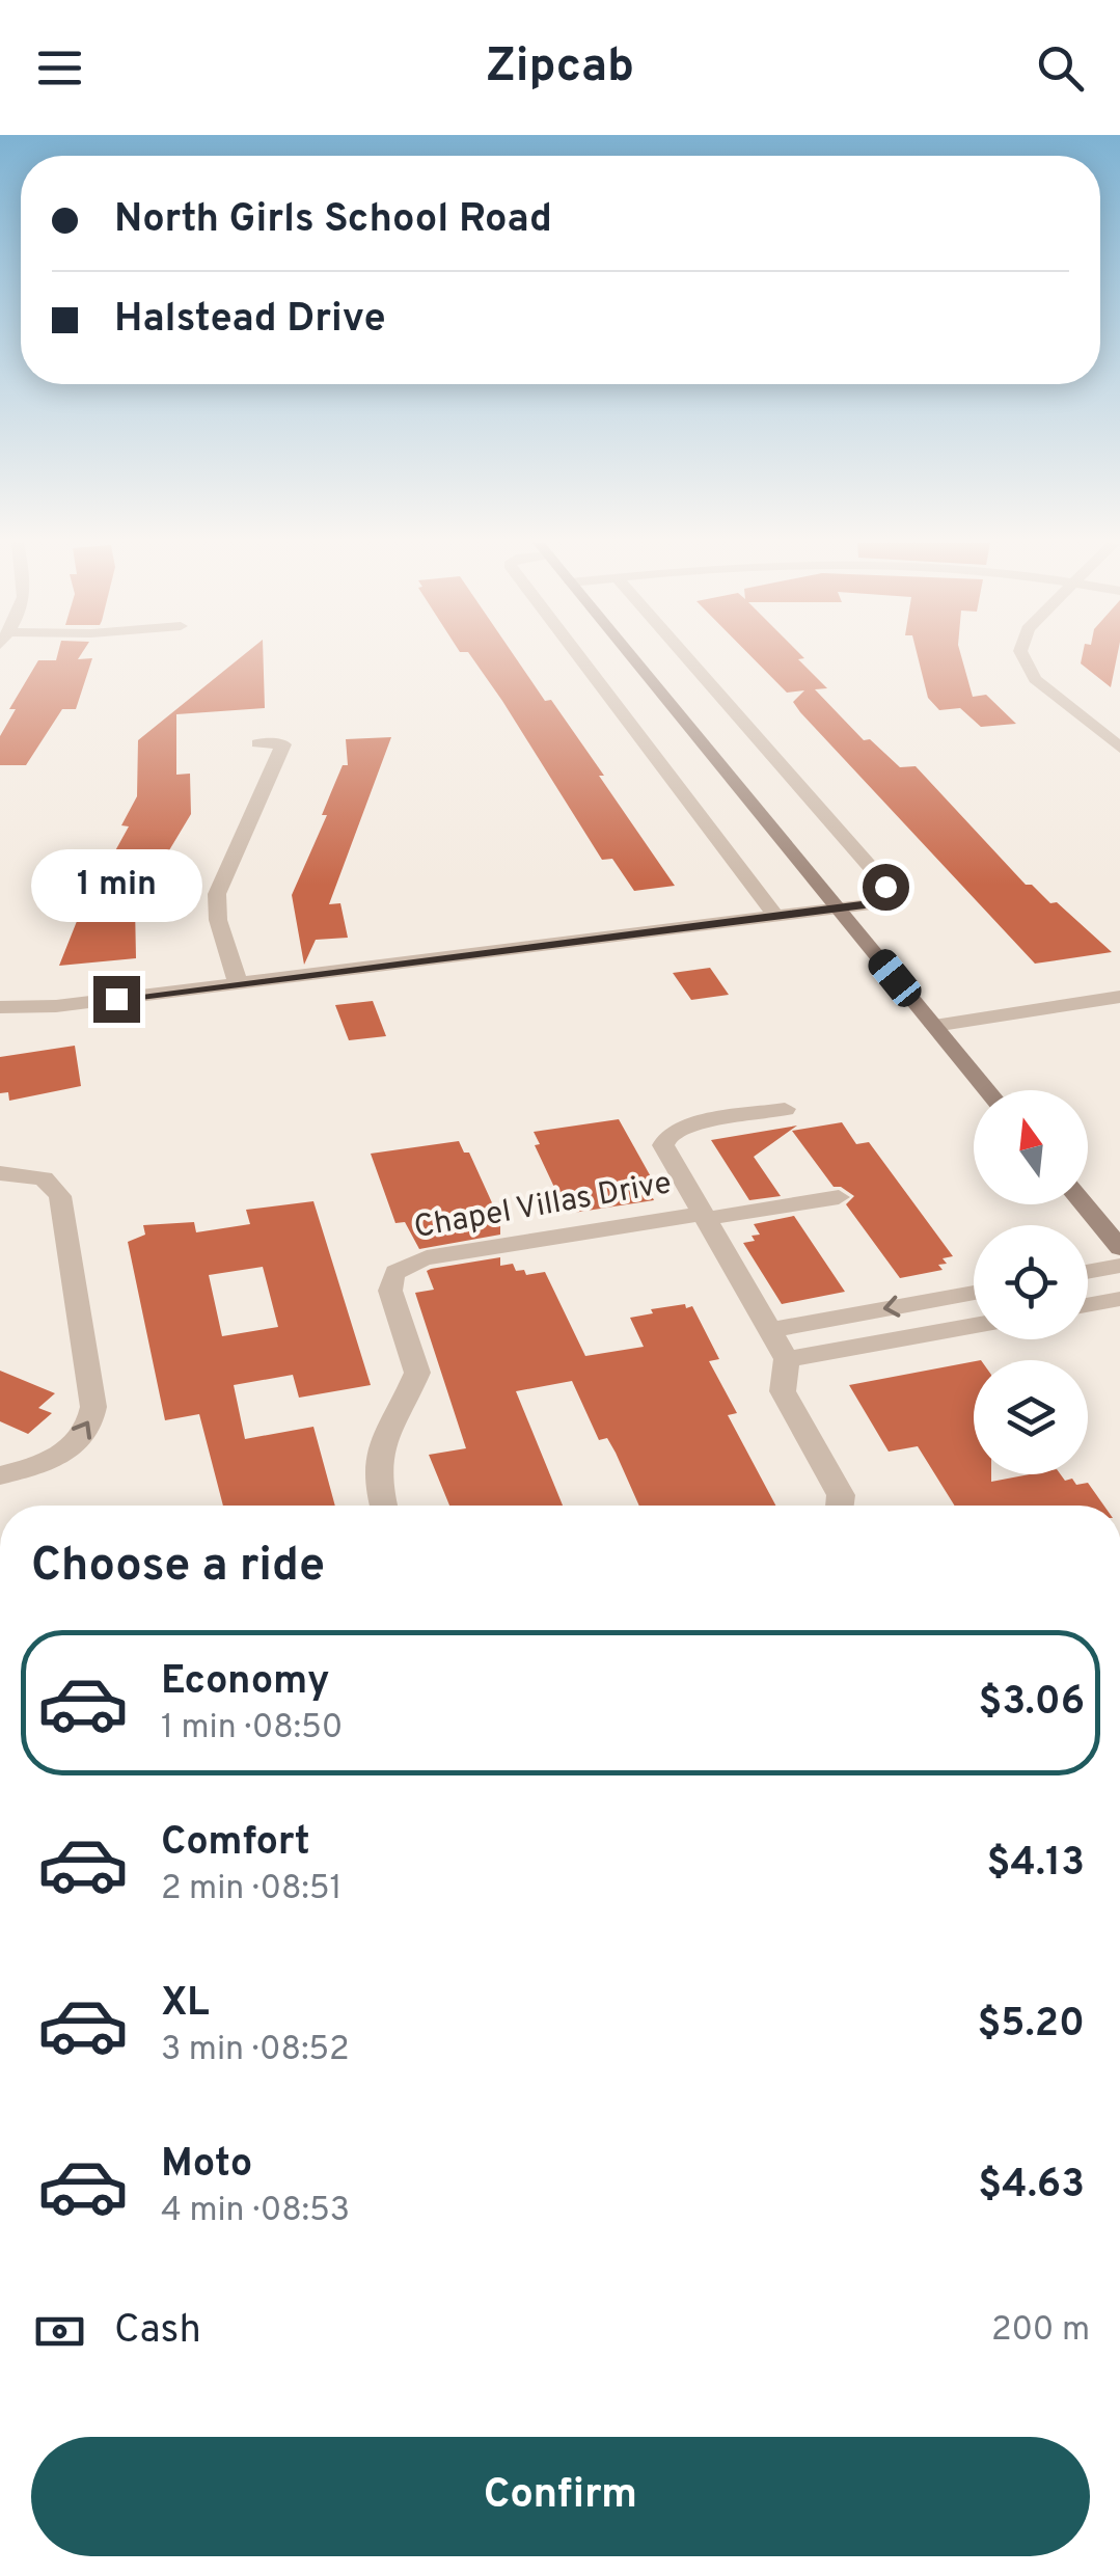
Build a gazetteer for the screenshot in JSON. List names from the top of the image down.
{
  "streets": {
    "street": ["Chapel Villas Drive"]
  },
  "north": "top",
  "page": {
    "header": "Zipcab",
    "banner": ["North Girls School Road", "Halstead Drive"],
    "bubble": "1 min",
    "heading": "Choose a ride",
    "list": [
      {
        "name": "Economy",
        "note": "1 min · 08:50",
        "value": "$3.06"
      },
      {
        "name": "Comfort",
        "note": "2 min · 08:51",
        "value": "$4.13"
      },
      {
        "name": "XL",
        "note": "3 min · 08:52",
        "value": "$5.20"
      },
      {
        "name": "Moto",
        "note": "4 min · 08:53",
        "value": "$4.63"
      }
    ],
    "pay": ["Cash", "200 m"],
    "buttons": "Confirm"
  }
}
